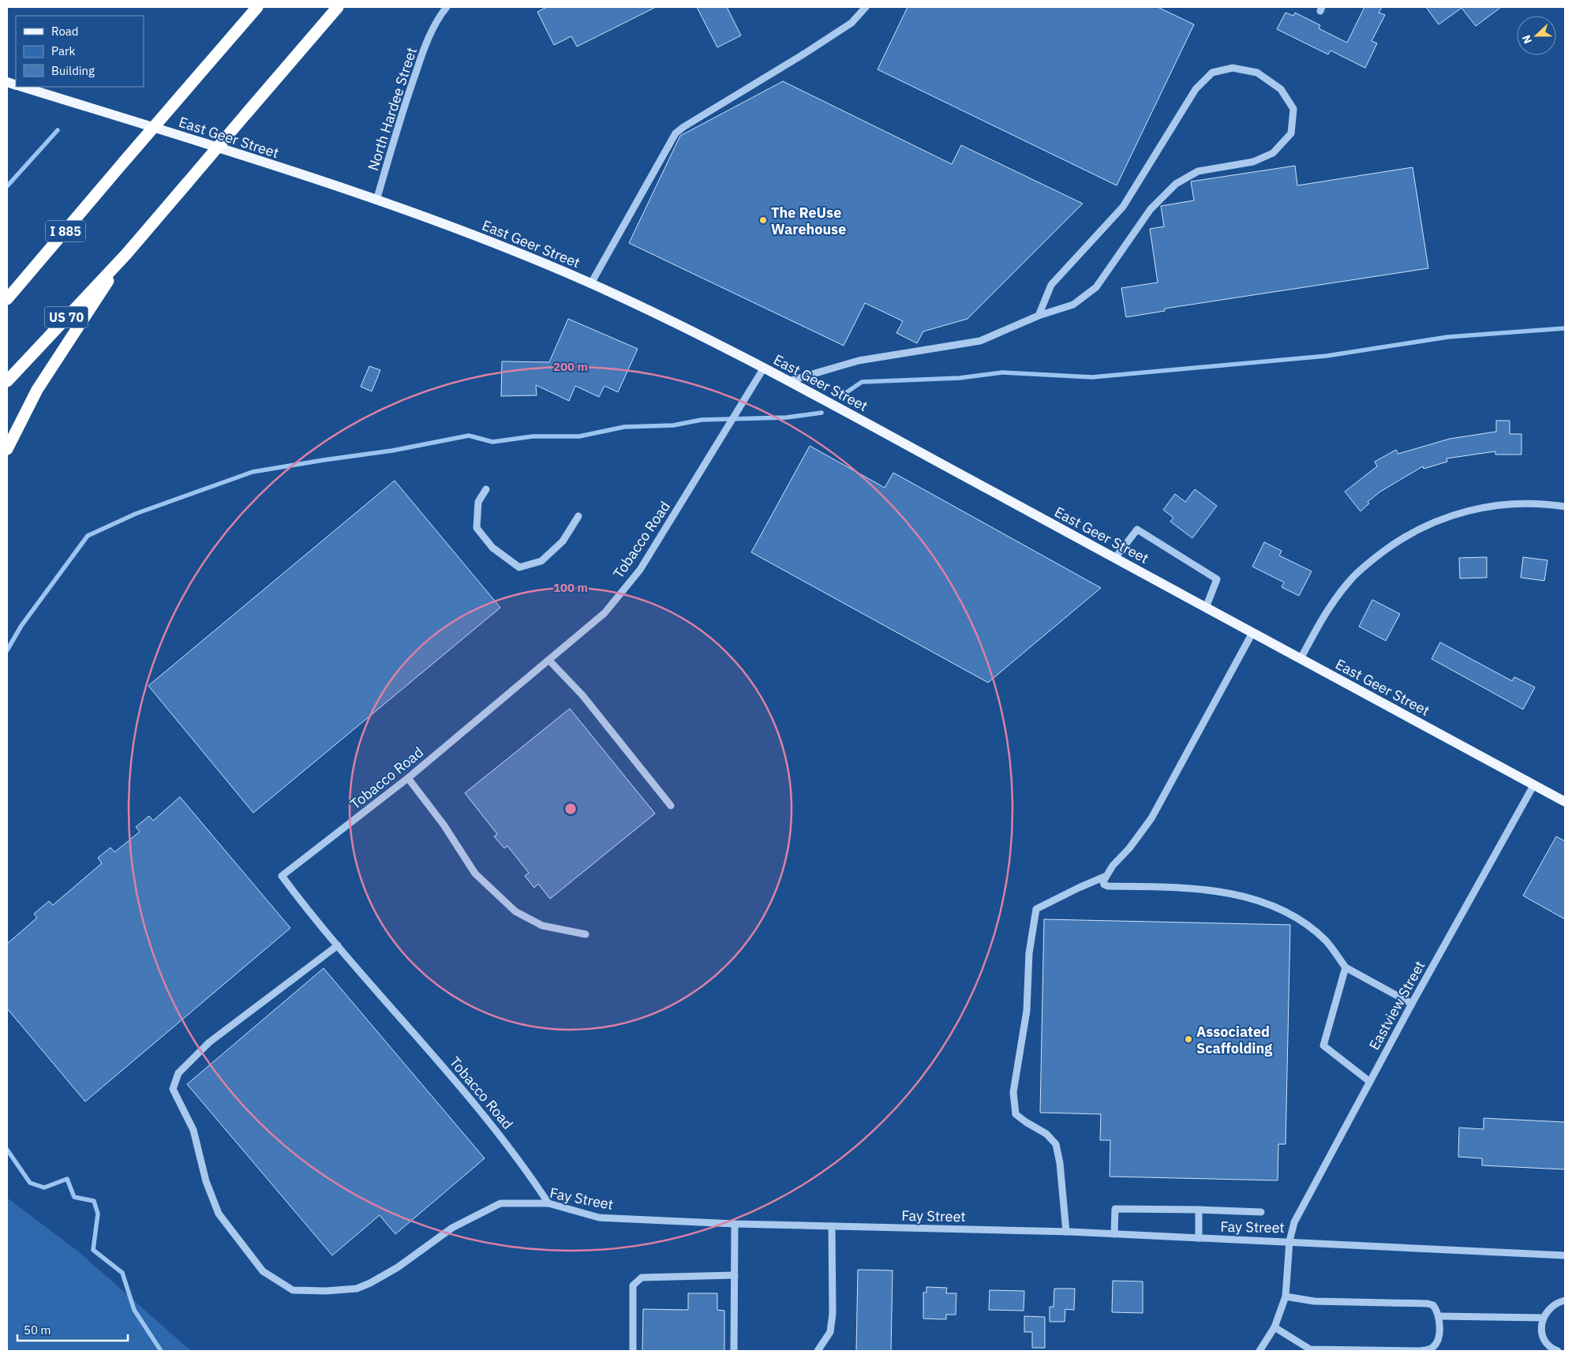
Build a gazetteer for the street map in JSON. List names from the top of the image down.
{
  "streets": {
    "highway": ["I 885", "US 70"],
    "main road": ["East Geer Street"],
    "street": [
      "North Hardee Street",
      "Tobacco Road",
      "Eastview Street",
      "Fay Street"
    ]
  },
  "crossings": [
    ["North Hardee Street", "East Geer Street"],
    ["East Geer Street", "Tobacco Road"],
    ["East Geer Street", "Eastview Street"],
    ["Tobacco Road", "Fay Street"],
    ["Eastview Street", "Fay Street"]
  ],
  "places": ["The ReUse Warehouse", "Associated Scaffolding"],
  "legend": ["Road", "Park", "Building"],
  "scale_bar": "50 m",
  "north": "left",
  "rings": ["200 m", "100 m"]
}
